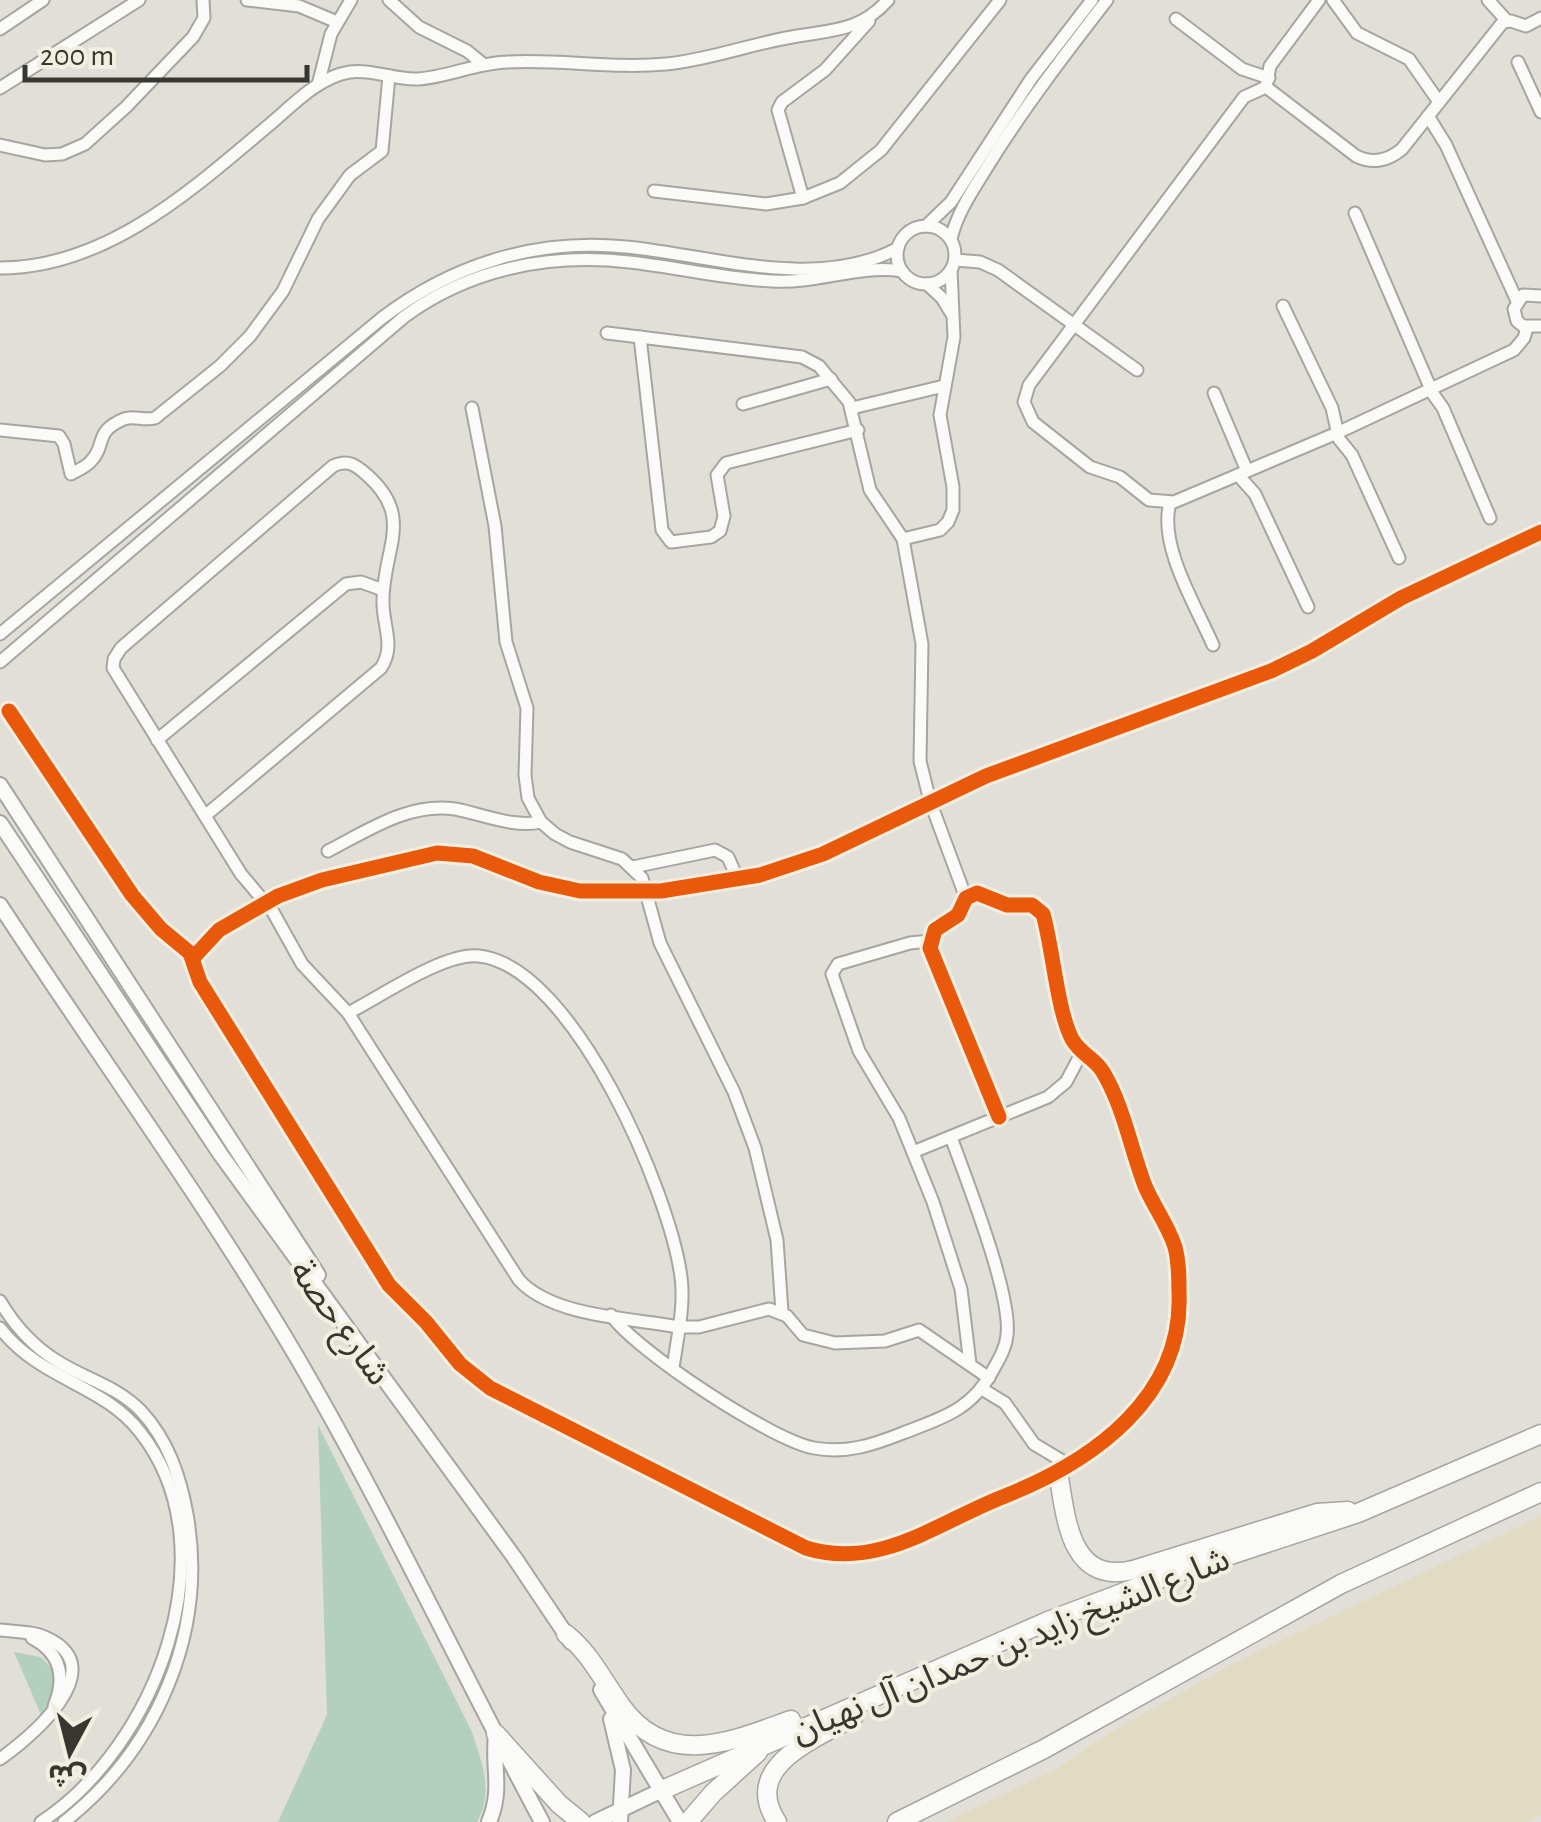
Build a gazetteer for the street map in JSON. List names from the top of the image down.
{
  "streets": {
    "highway": ["شارع الشيخ زايد بن حمدان آل نهيان"],
    "main road": ["شارع حصة"]
  },
  "crossings": [
    ["شارع حصة", "شارع الشيخ زايد بن حمدان آل نهيان"]
  ],
  "scale_bar": "200 m",
  "north": "bottom"
}
